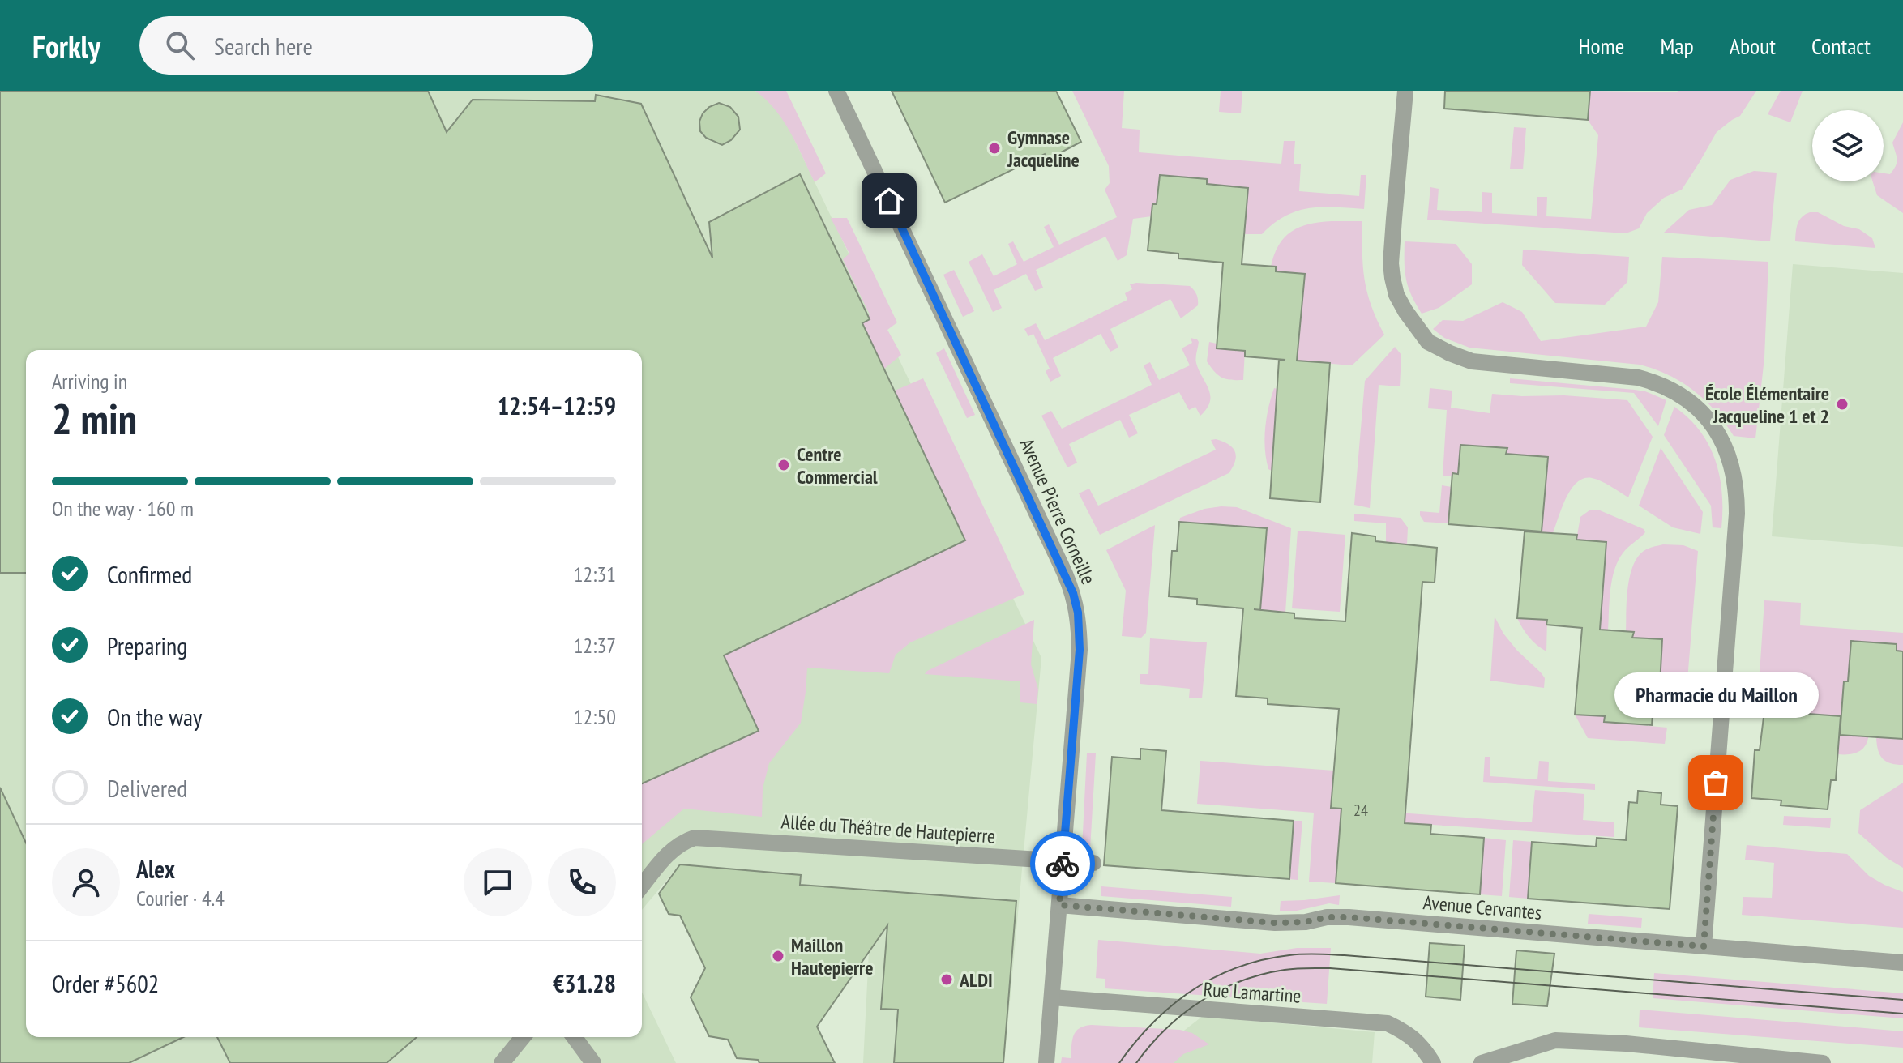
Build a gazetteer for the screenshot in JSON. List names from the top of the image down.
{
  "streets": {
    "street": [
      "Avenue Pierre Corneille",
      "Allée du Théâtre de Hautepierre",
      "Avenue Cervantes",
      "Rue Lamartine"
    ]
  },
  "crossings": [
    ["Avenue Pierre Corneille", "Allée du Théâtre de Hautepierre"],
    ["Avenue Pierre Corneille", "Avenue Cervantes"],
    ["Avenue Pierre Corneille", "Rue Lamartine"]
  ],
  "places": [
    "Gymnase Jacqueline",
    "École Élémentaire Jacqueline 1 et 2",
    "Centre Commercial",
    "Pharmacie du Maillon",
    "Maillon Hautepierre",
    "ALDI"
  ],
  "house_numbers": ["24"],
  "page": {
    "header": "Forkly",
    "search": "Search here",
    "nav": [
      "Home",
      "Map",
      "About",
      "Contact"
    ],
    "heading": ["2 min", "Arriving in", "12:54–12:59"],
    "panel": [
      "Alex",
      "Courier · 4.4",
      "Order #5602",
      "€31.28"
    ],
    "bar": "On the way · 160 m",
    "list": [
      ["Confirmed", "12:31"],
      ["Preparing", "12:37"],
      ["On the way", "12:50"],
      "Delivered"
    ],
    "bubble": "Pharmacie du Maillon"
  }
}
